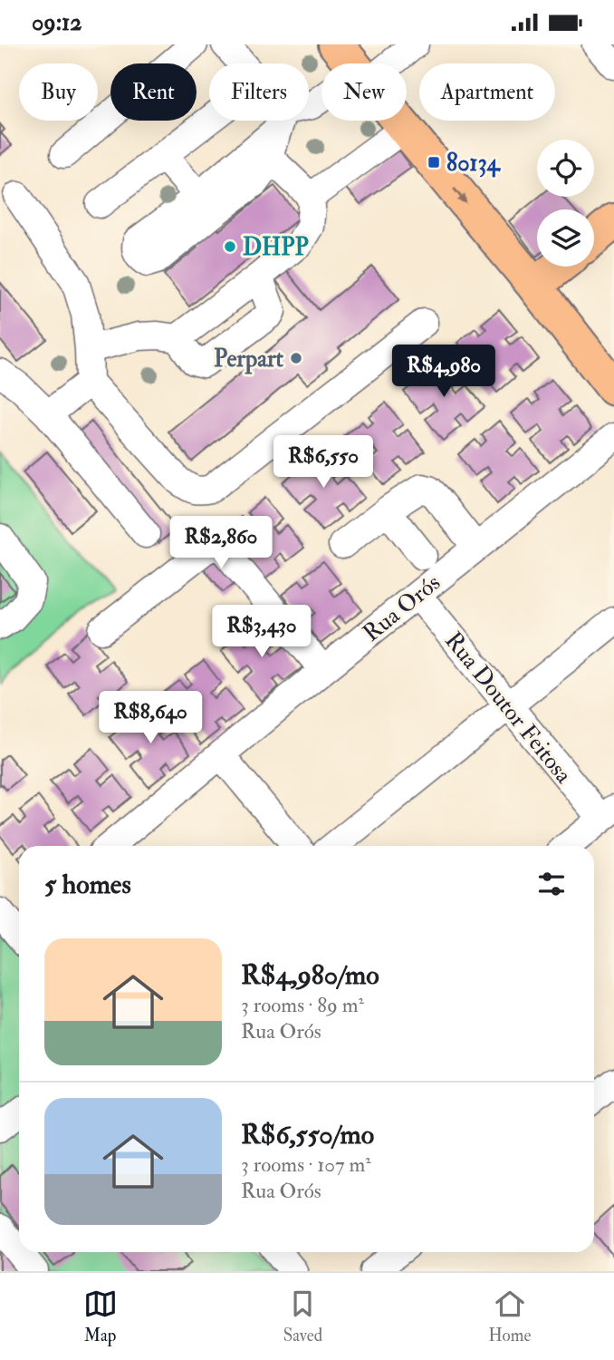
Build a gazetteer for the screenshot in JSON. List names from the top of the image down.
{
  "streets": {
    "street": ["Rua Orós", "Rua Doutor Feitosa"]
  },
  "crossings": [
    ["Rua Orós", "Rua Doutor Feitosa"]
  ],
  "places": {
    "transit": ["80134"],
    "other": ["DHPP", "Perpart"]
  },
  "page": {
    "status": "09:12",
    "chip": [
      "Buy",
      "Rent",
      "Filters",
      "New",
      "Apartment"
    ],
    "price": [
      "R$4,980",
      "R$6,550",
      "R$2,860",
      "R$3,430",
      "R$8,640"
    ],
    "heading": "5 homes",
    "list": [
      {
        "name": "R$4,980/mo",
        "note": "3 rooms · 89 m² · Rua Orós"
      },
      {
        "name": "R$6,550/mo",
        "note": "3 rooms · 107 m² · Rua Orós"
      }
    ],
    "tabs": ["Map", "Saved", "Home"]
  }
}
